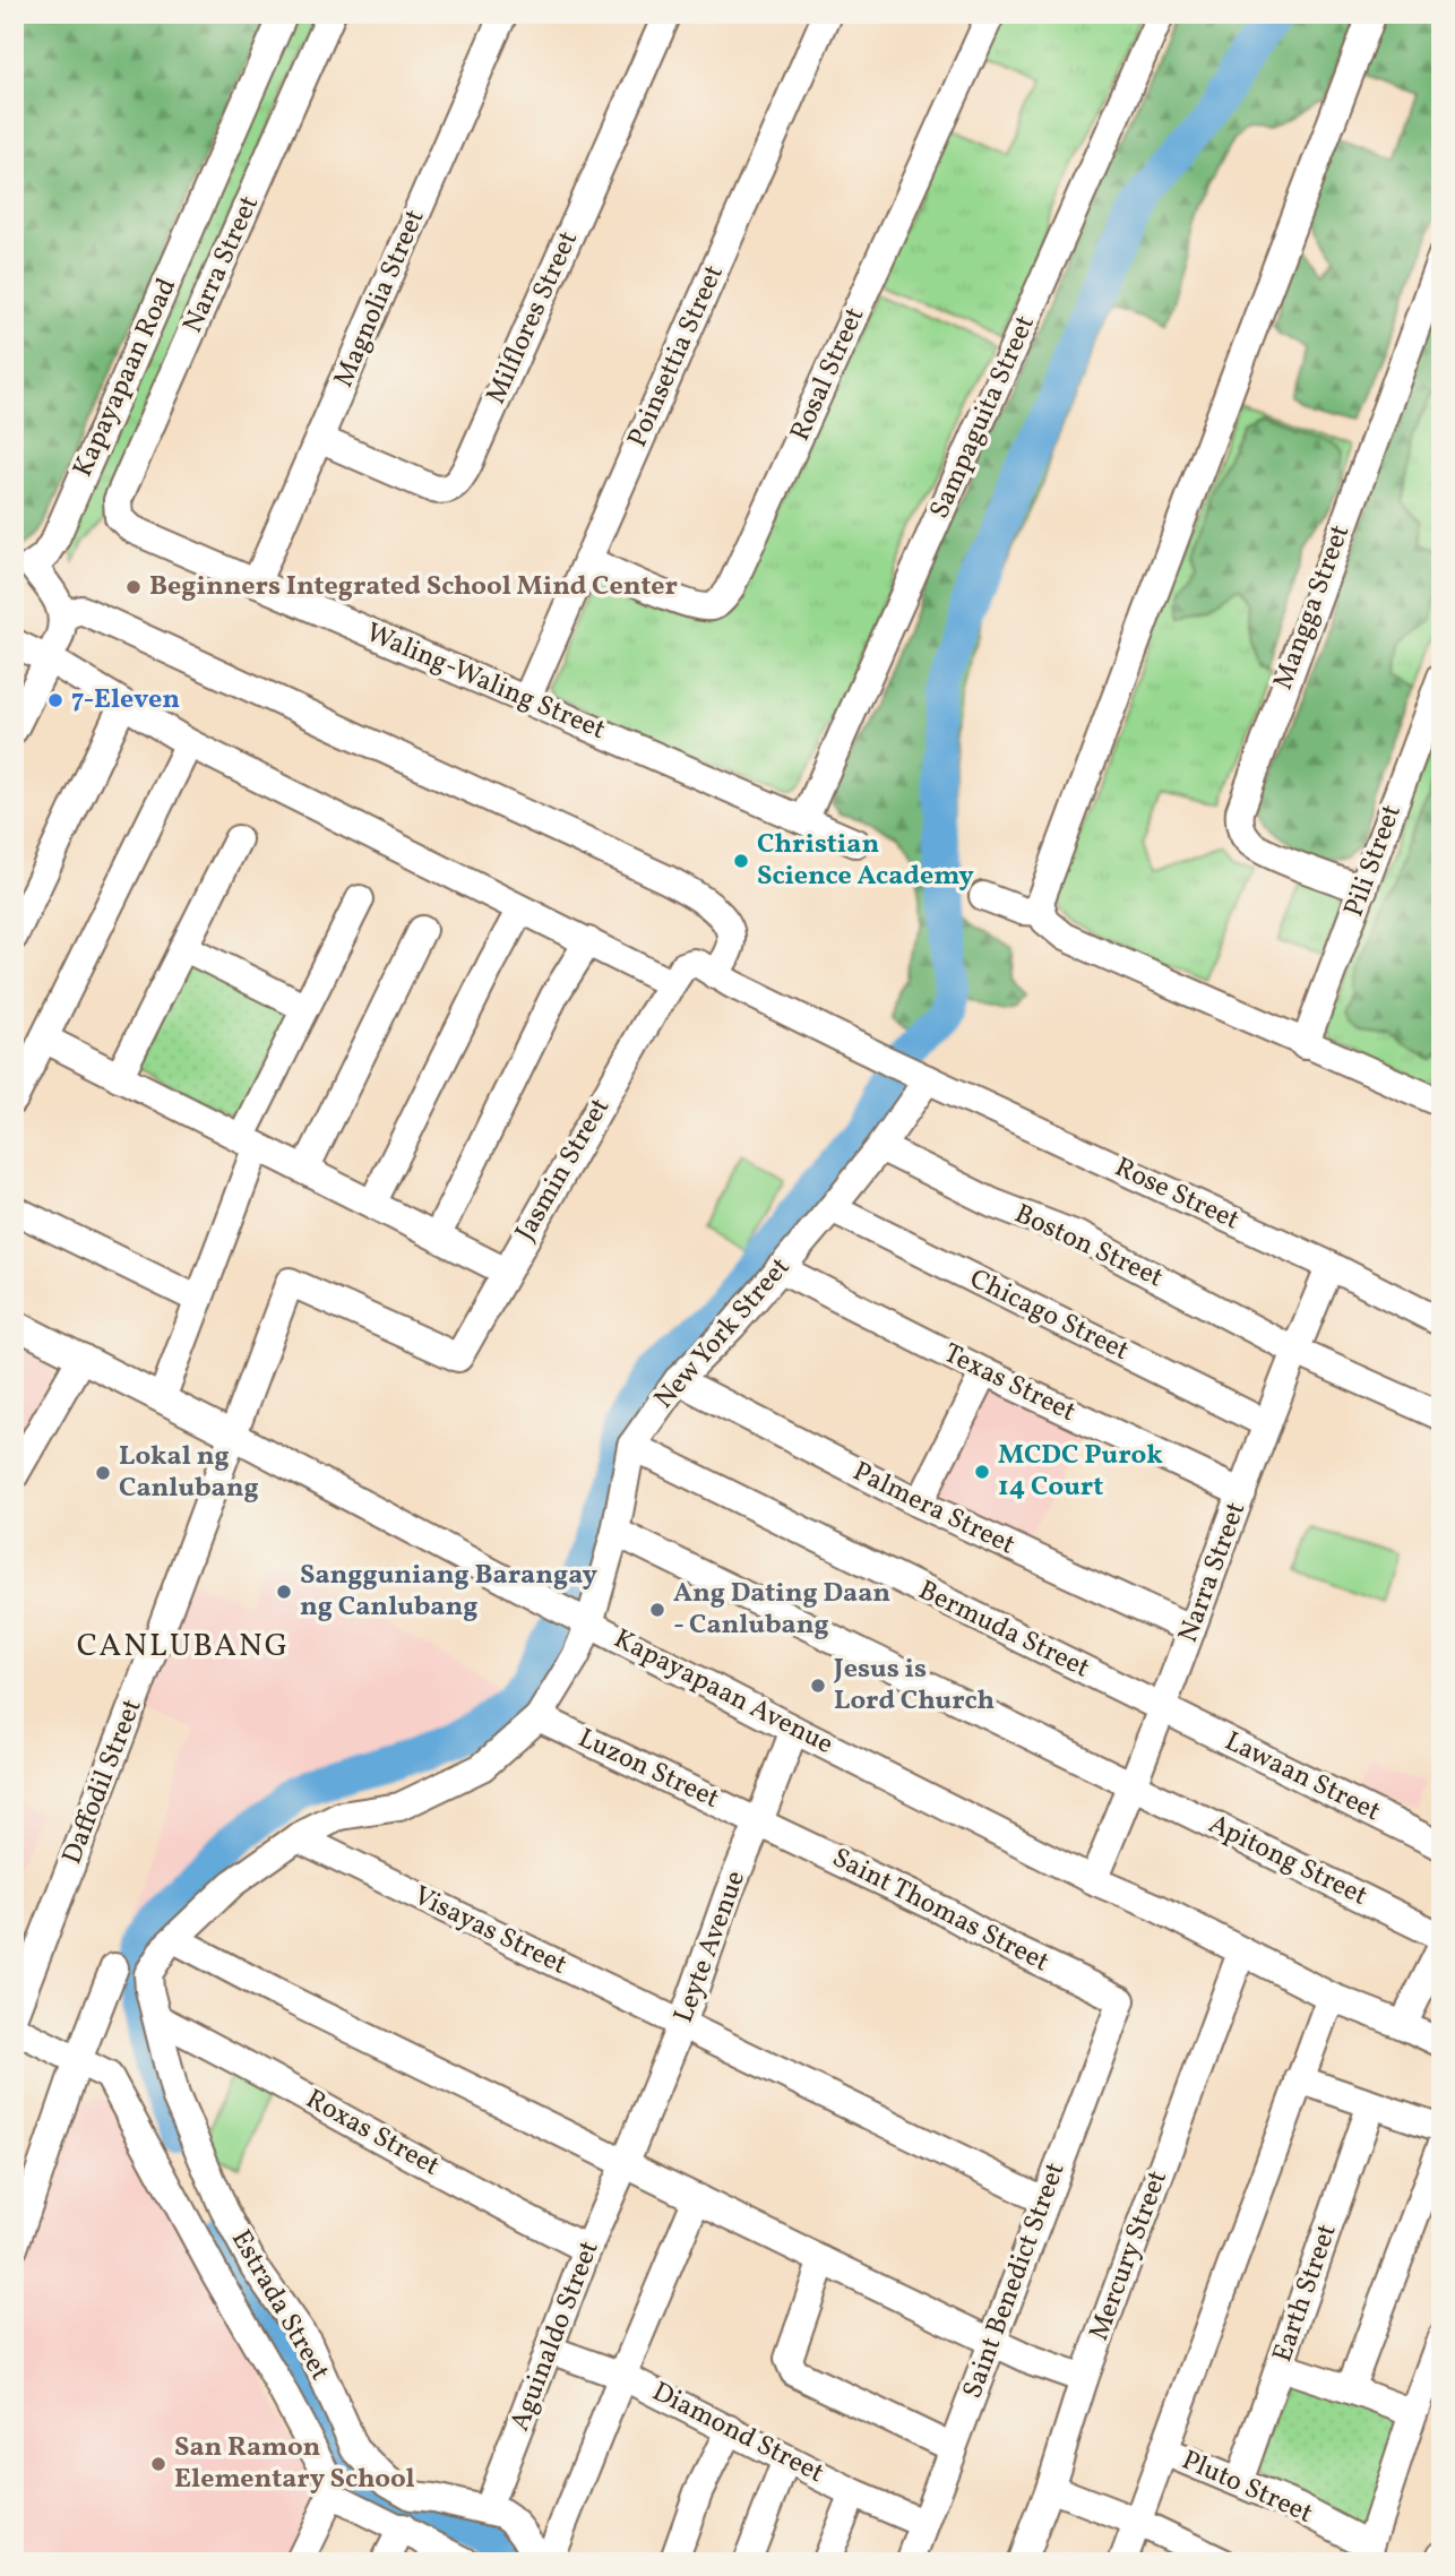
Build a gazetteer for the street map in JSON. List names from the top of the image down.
{
  "streets": {
    "street": [
      "Narra Street",
      "Magnolia Street",
      "Milflores Street",
      "Poinsettia Street",
      "Rosal Street",
      "Kapayapaan Road",
      "Sampaguita Street",
      "Mangga Street",
      "Waling-Waling Street",
      "Pili Street",
      "Jasmin Street",
      "Rose Street",
      "Boston Street",
      "Chicago Street",
      "New York Street",
      "Texas Street",
      "Palmera Street",
      "Bermuda Street",
      "Kapayapaan Avenue",
      "Luzon Street",
      "Lawaan Street",
      "Daffodil Street",
      "Apitong Street",
      "Saint Thomas Street",
      "Visayas Street",
      "Leyte Avenue",
      "Roxas Street",
      "Mercury Street",
      "Saint Benedict Street",
      "Earth Street",
      "Estrada Street",
      "Aguinaldo Street",
      "Diamond Street",
      "Pluto Street"
    ]
  },
  "crossings": [
    ["Narra Street", "Waling-Waling Street"],
    ["Narra Street", "Rose Street"],
    ["Narra Street", "Boston Street"],
    ["Narra Street", "Chicago Street"],
    ["Narra Street", "Texas Street"],
    ["Narra Street", "Palmera Street"],
    ["Narra Street", "Bermuda Street"],
    ["Narra Street", "Kapayapaan Avenue"],
    ["Narra Street", "Lawaan Street"],
    ["Narra Street", "Apitong Street"],
    ["Magnolia Street", "Milflores Street"],
    ["Magnolia Street", "Waling-Waling Street"],
    ["Poinsettia Street", "Rosal Street"],
    ["Poinsettia Street", "Waling-Waling Street"],
    ["Sampaguita Street", "Waling-Waling Street"],
    ["Mangga Street", "Pili Street"],
    ["Jasmin Street", "Rose Street"],
    ["Jasmin Street", "Daffodil Street"],
    ["Rose Street", "New York Street"],
    ["Boston Street", "New York Street"],
    ["Chicago Street", "New York Street"],
    ["New York Street", "Texas Street"],
    ["New York Street", "Palmera Street"],
    ["New York Street", "Bermuda Street"],
    ["New York Street", "Kapayapaan Avenue"],
    ["New York Street", "Luzon Street"],
    ["New York Street", "Apitong Street"],
    ["New York Street", "Visayas Street"],
    ["New York Street", "Estrada Street"],
    ["Bermuda Street", "Lawaan Street"],
    ["Kapayapaan Avenue", "Daffodil Street"],
    ["Kapayapaan Avenue", "Leyte Avenue"],
    ["Kapayapaan Avenue", "Mercury Street"],
    ["Luzon Street", "Saint Thomas Street"],
    ["Luzon Street", "Leyte Avenue"],
    ["Saint Thomas Street", "Leyte Avenue"],
    ["Saint Thomas Street", "Saint Benedict Street"],
    ["Visayas Street", "Leyte Avenue"],
    ["Visayas Street", "Saint Benedict Street"],
    ["Visayas Street", "Estrada Street"],
    ["Leyte Avenue", "Aguinaldo Street"],
    ["Roxas Street", "Estrada Street"],
    ["Roxas Street", "Aguinaldo Street"],
    ["Saint Benedict Street", "Diamond Street"],
    ["Earth Street", "Pluto Street"],
    ["Estrada Street", "Aguinaldo Street"],
    ["Aguinaldo Street", "Diamond Street"]
  ],
  "districts": ["CANLUBANG"],
  "places": [
    "Beginners Integrated School Mind Center",
    "7-Eleven",
    "Christian Science Academy",
    "MCDC Purok 14 Court",
    "Lokal ng Canlubang",
    "Sangguniang Barangay ng Canlubang",
    "Ang Dating Daan - Canlubang",
    "Jesus is Lord Church",
    "San Ramon Elementary School"
  ]
}
